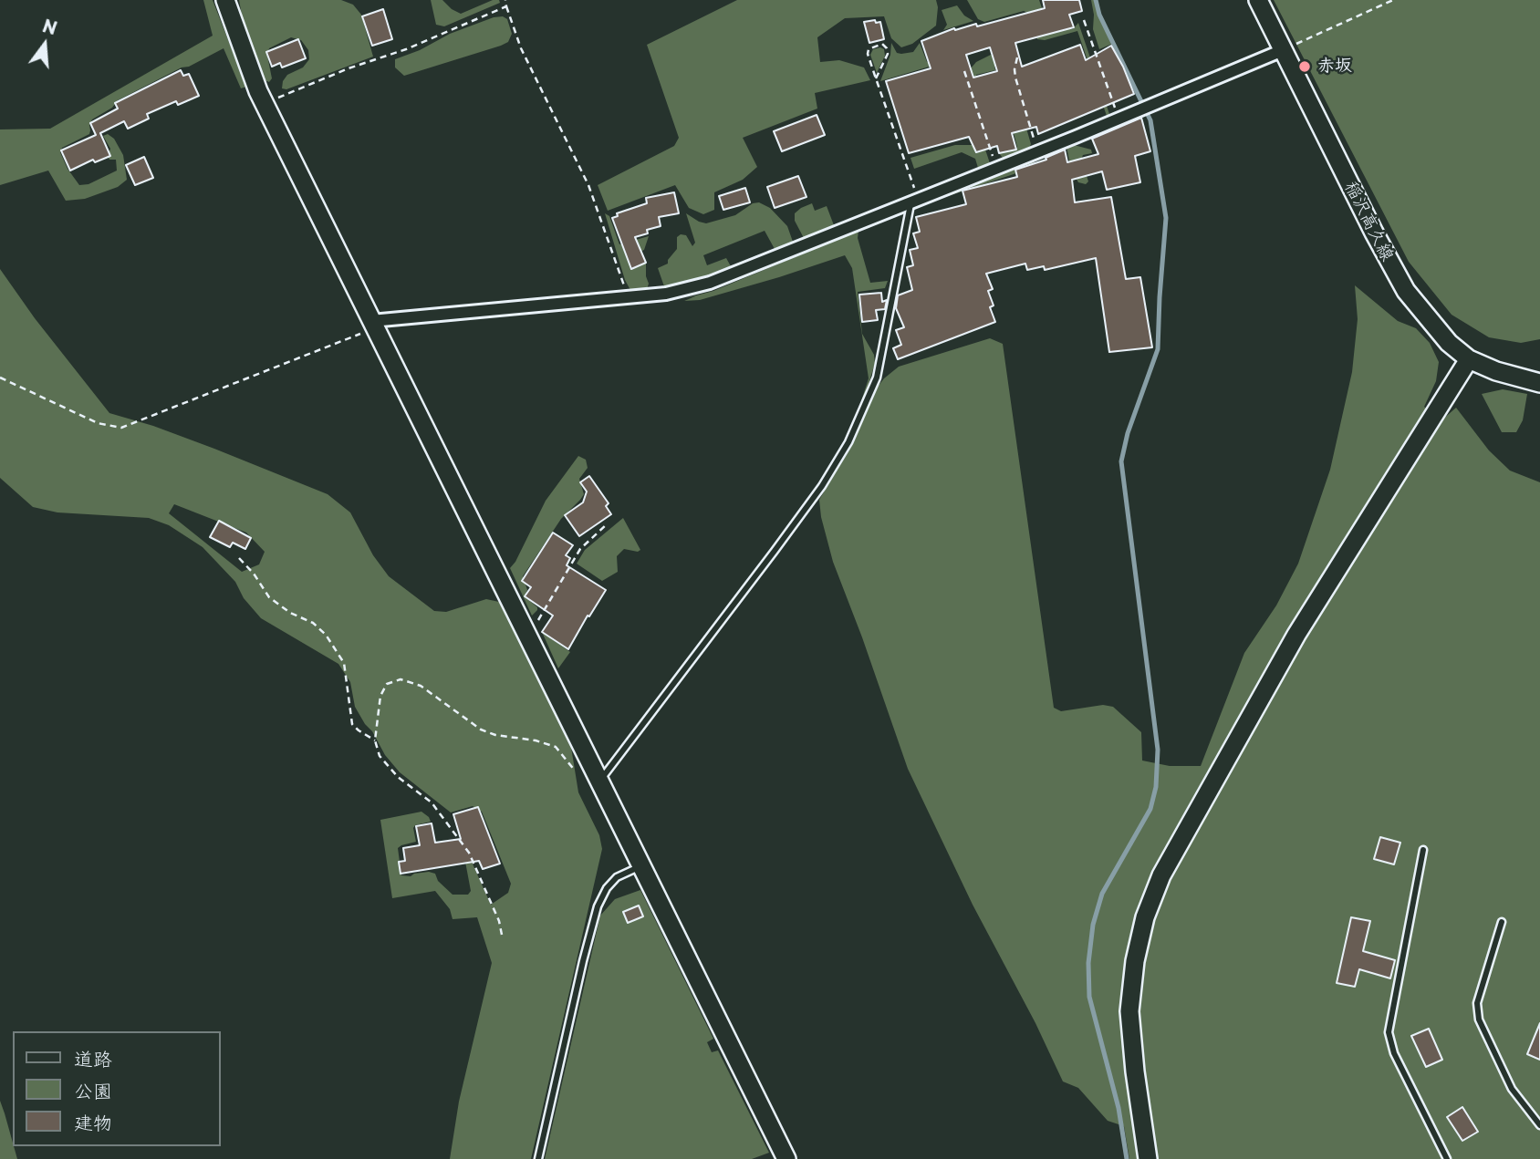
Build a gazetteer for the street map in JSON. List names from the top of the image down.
{
  "streets": {
    "street": ["稲沢高久線"]
  },
  "places": ["赤坂"],
  "legend": ["道路", "公園", "建物"],
  "north": "top"
}
